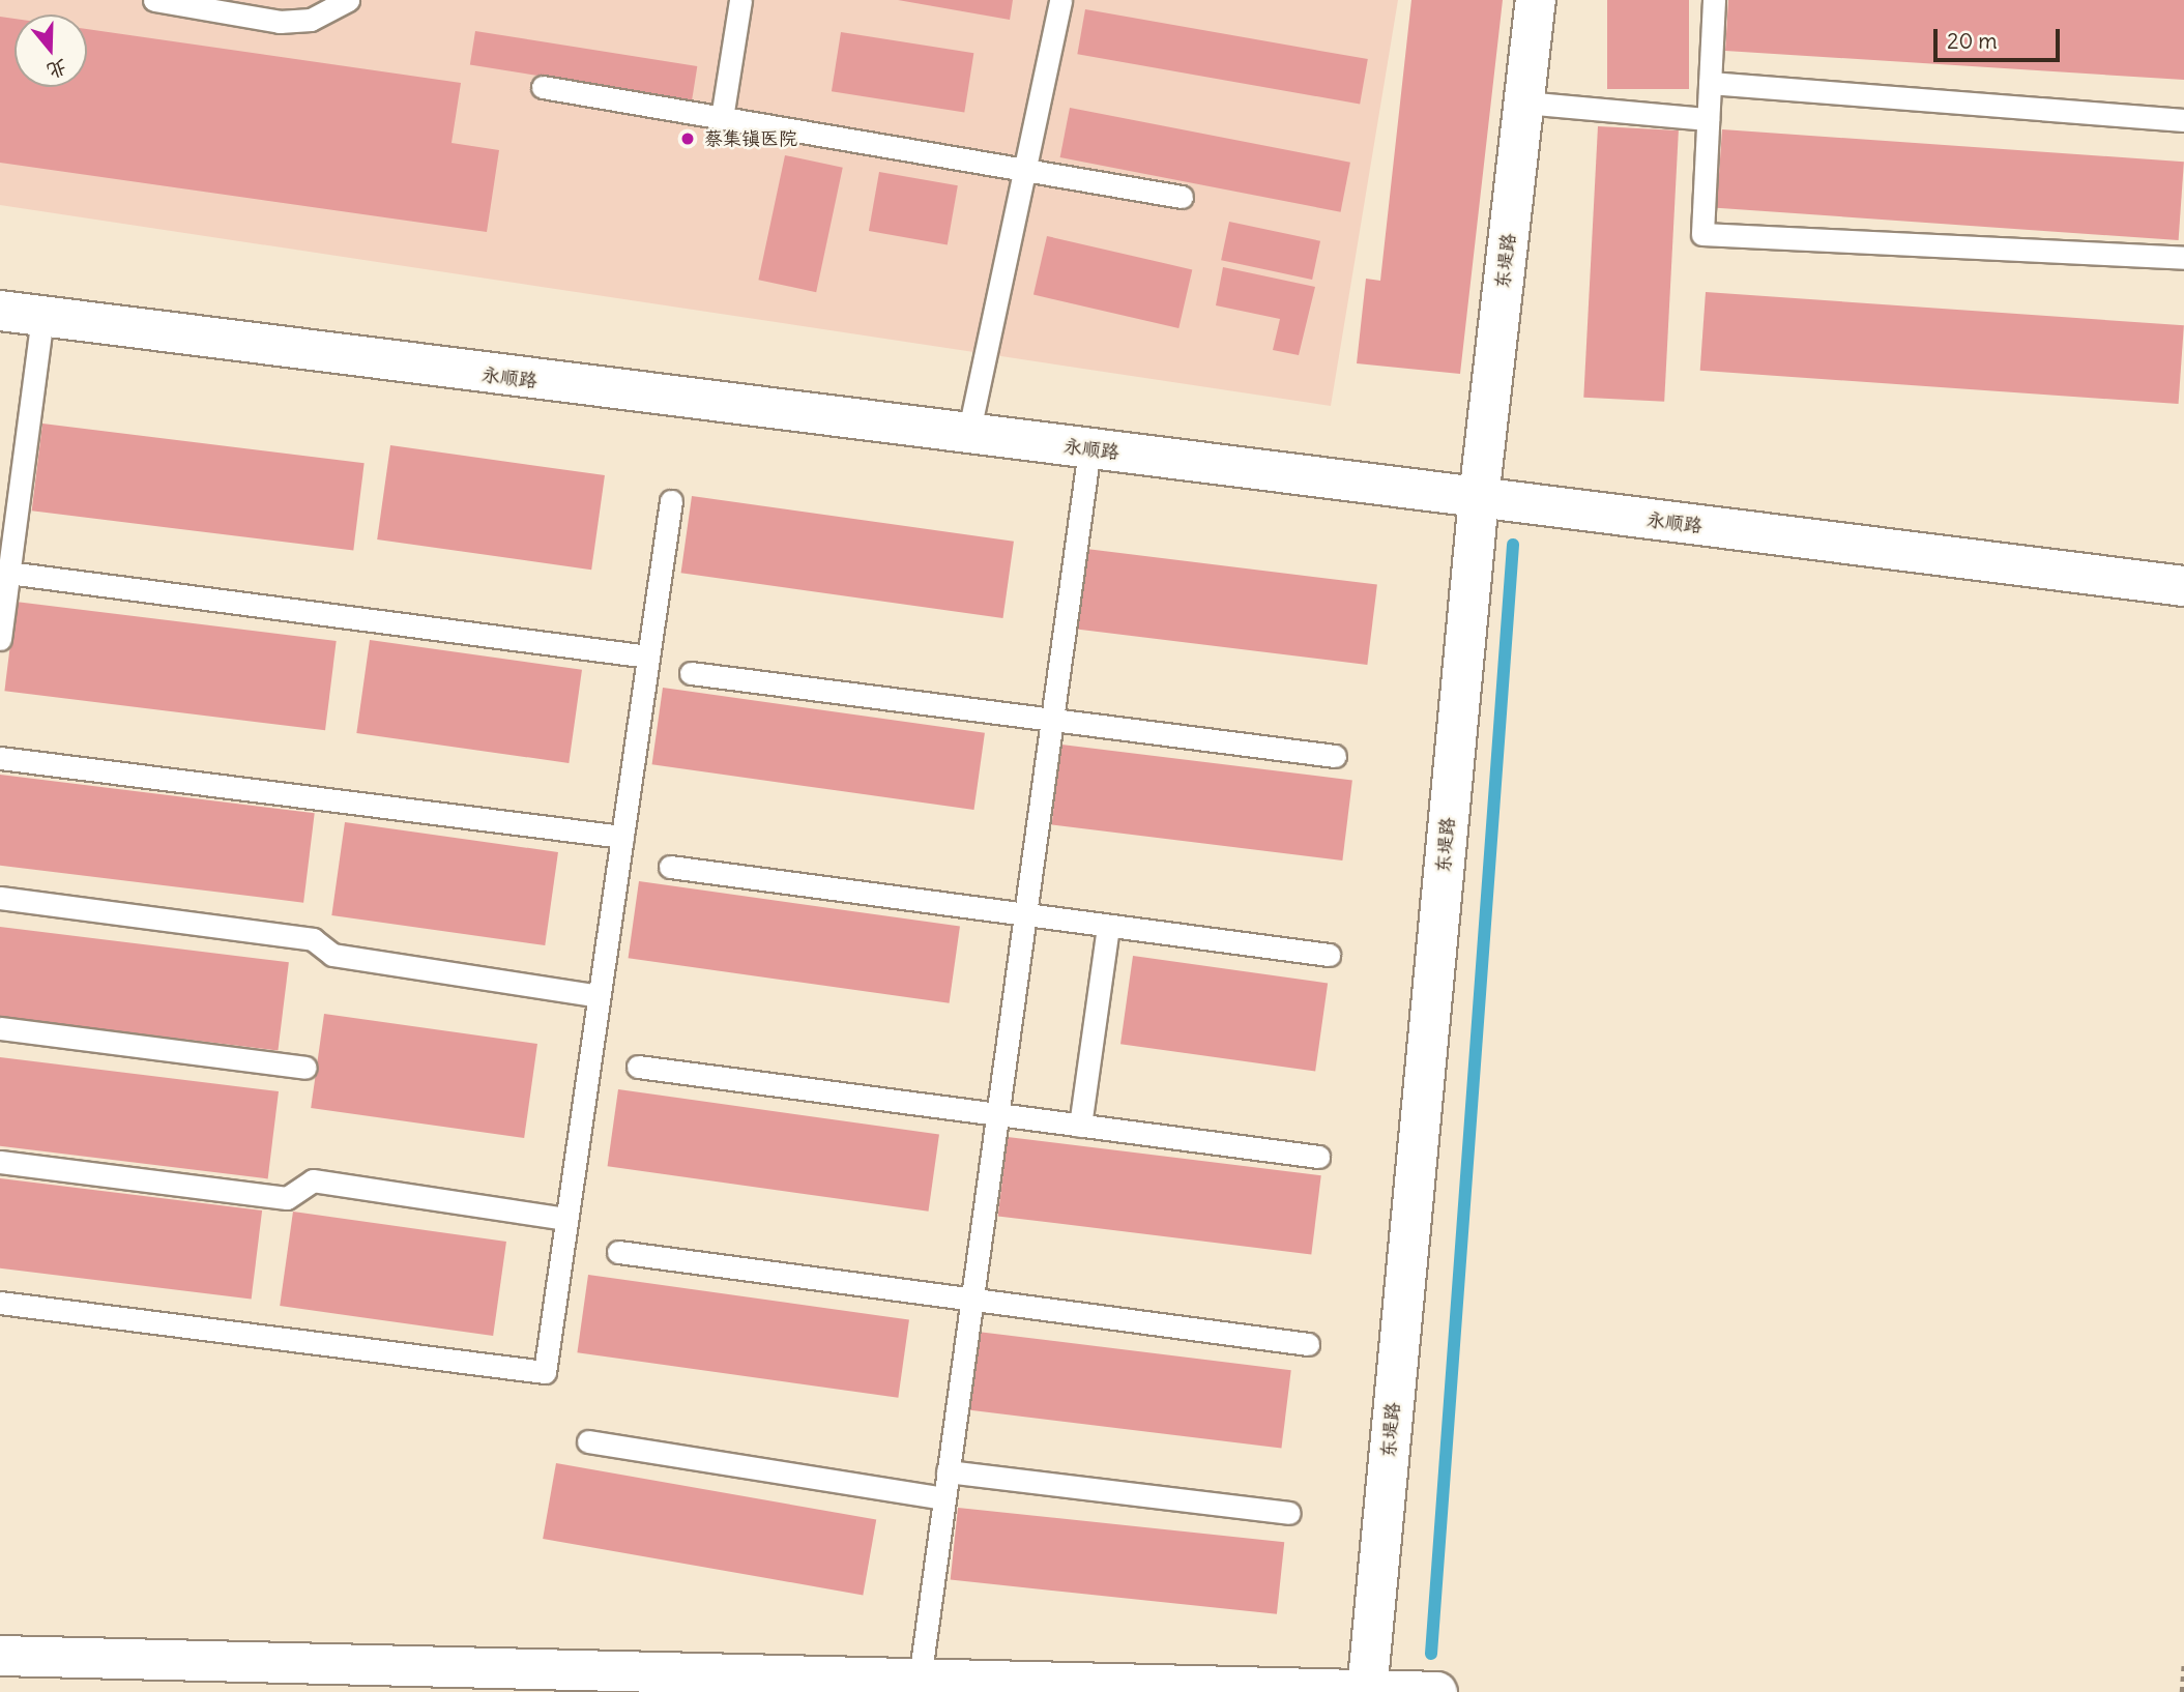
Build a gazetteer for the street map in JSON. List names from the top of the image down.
{
  "streets": {
    "street": ["东堤路", "永顺路"]
  },
  "crossings": [
    ["东堤路", "永顺路"]
  ],
  "places": ["蔡集镇医院"],
  "scale_bar": "20 m",
  "north": "bottom"
}
